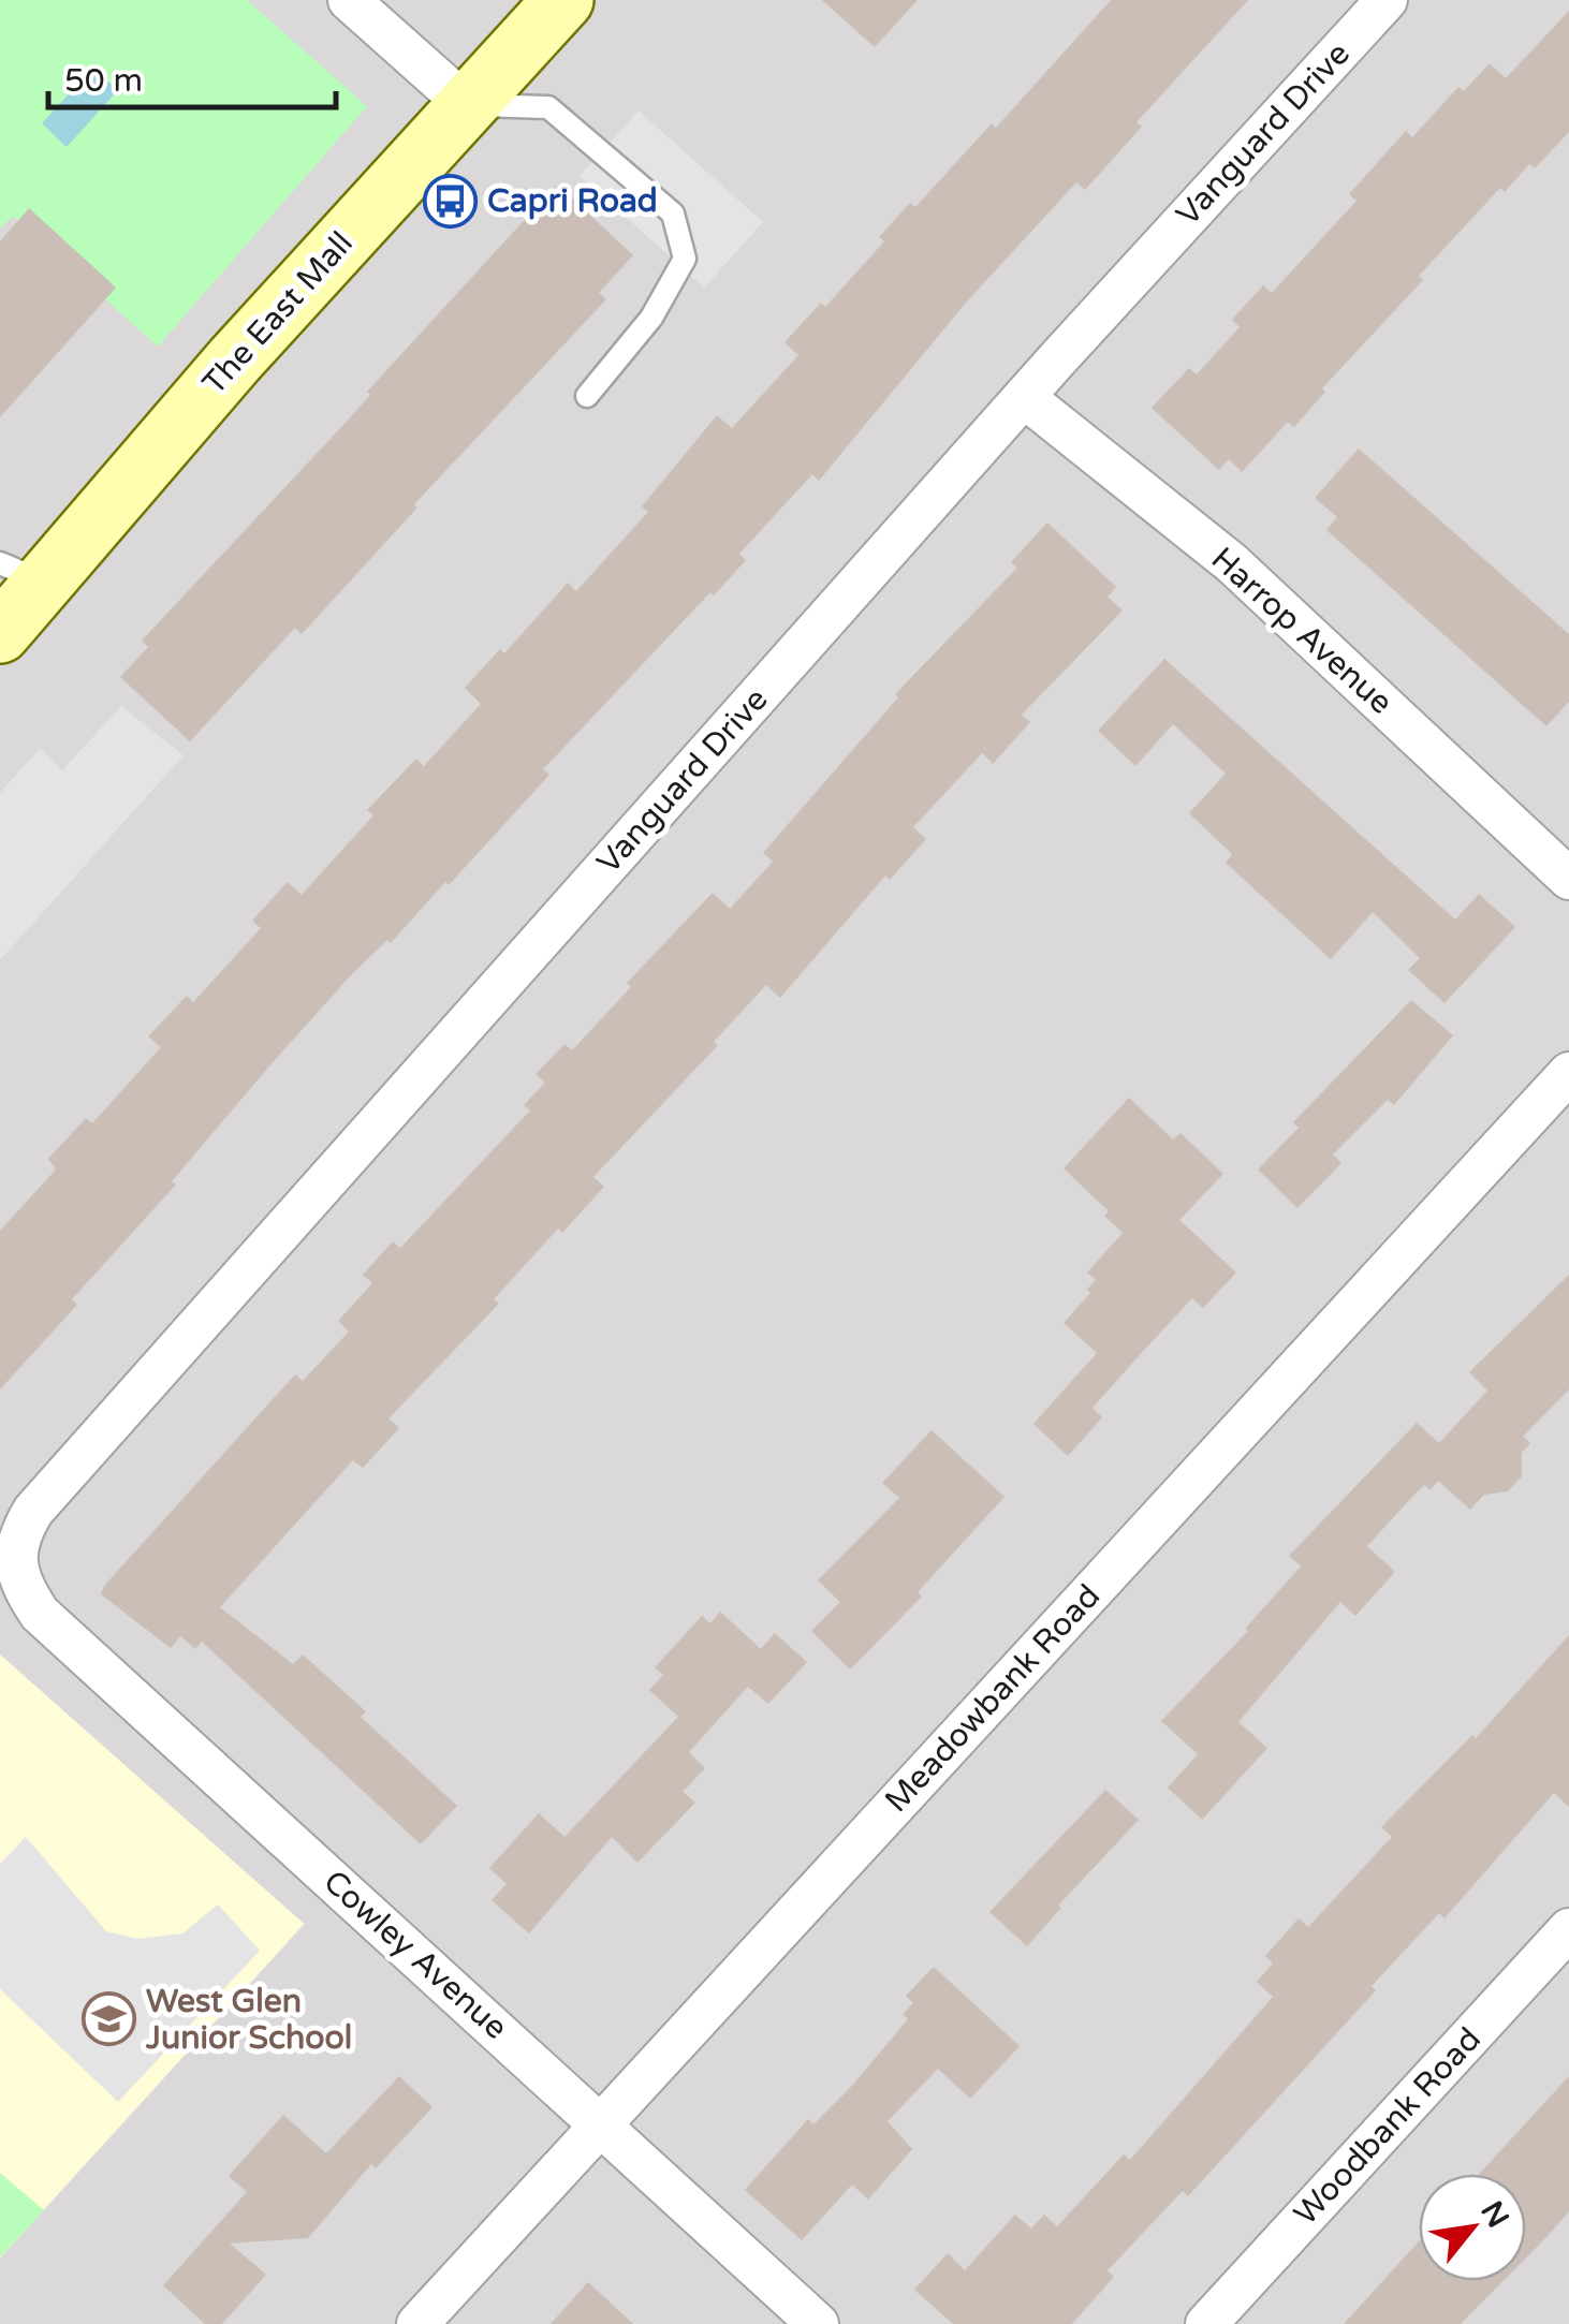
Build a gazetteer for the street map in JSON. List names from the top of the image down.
{
  "streets": {
    "main road": ["The East Mall"],
    "street": [
      "Vanguard Drive",
      "Harrop Avenue",
      "Meadowbank Road",
      "Cowley Avenue",
      "Woodbank Road"
    ]
  },
  "crossings": [
    ["Vanguard Drive", "Harrop Avenue"],
    ["Vanguard Drive", "Cowley Avenue"],
    ["Meadowbank Road", "Cowley Avenue"]
  ],
  "places": {
    "bus stop": ["Capri Road"],
    "school or university": ["West Glen Junior School"]
  },
  "scale_bar": "50 m",
  "north": "top right"
}
